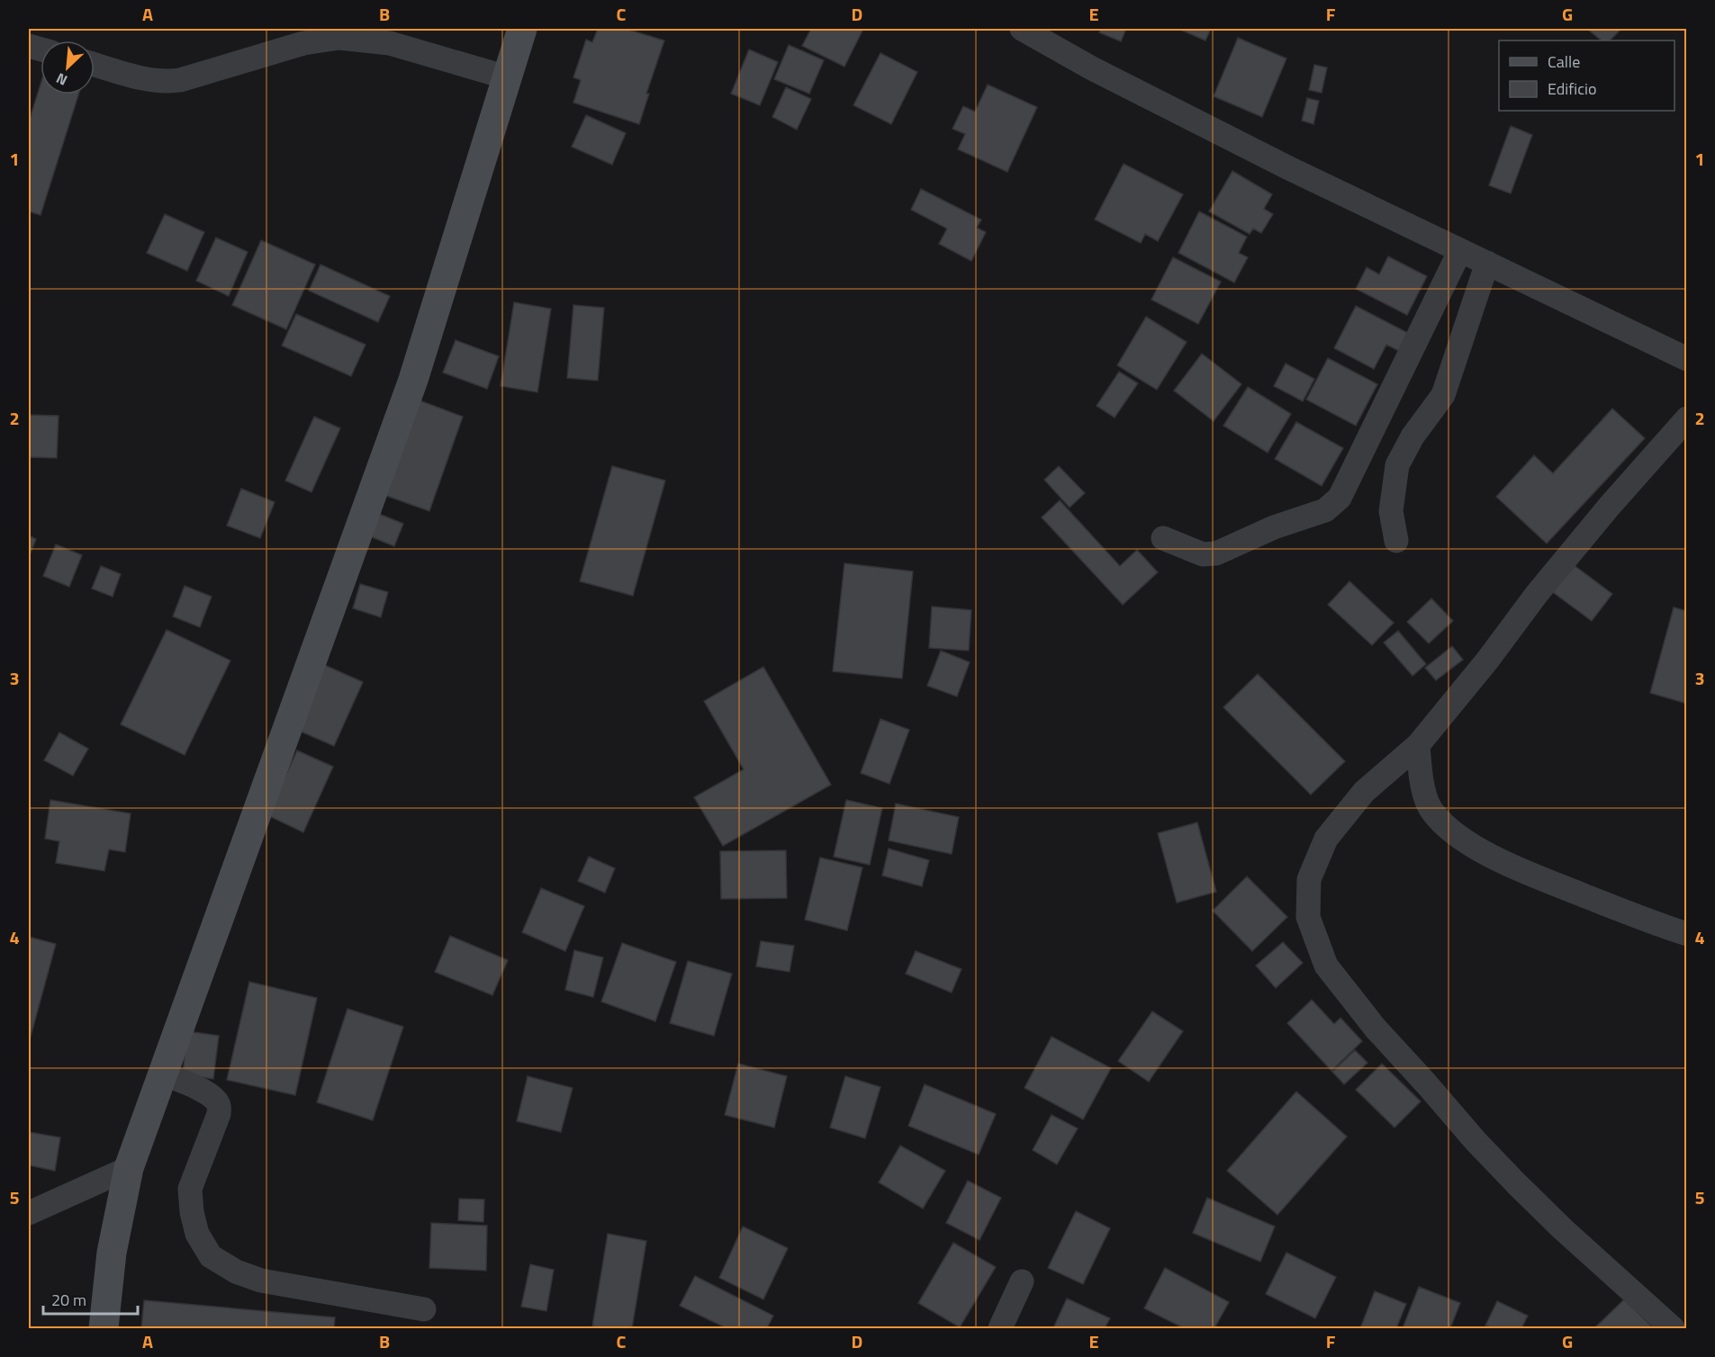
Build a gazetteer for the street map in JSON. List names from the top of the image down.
{
  "legend": ["Calle", "Edificio"],
  "scale_bar": "20 m",
  "north": "bottom left",
  "grid": {
    "columns": [
      "A",
      "B",
      "C",
      "D",
      "E",
      "F",
      "G"
    ],
    "rows": [
      "1",
      "2",
      "3",
      "4",
      "5"
    ]
  }
}
